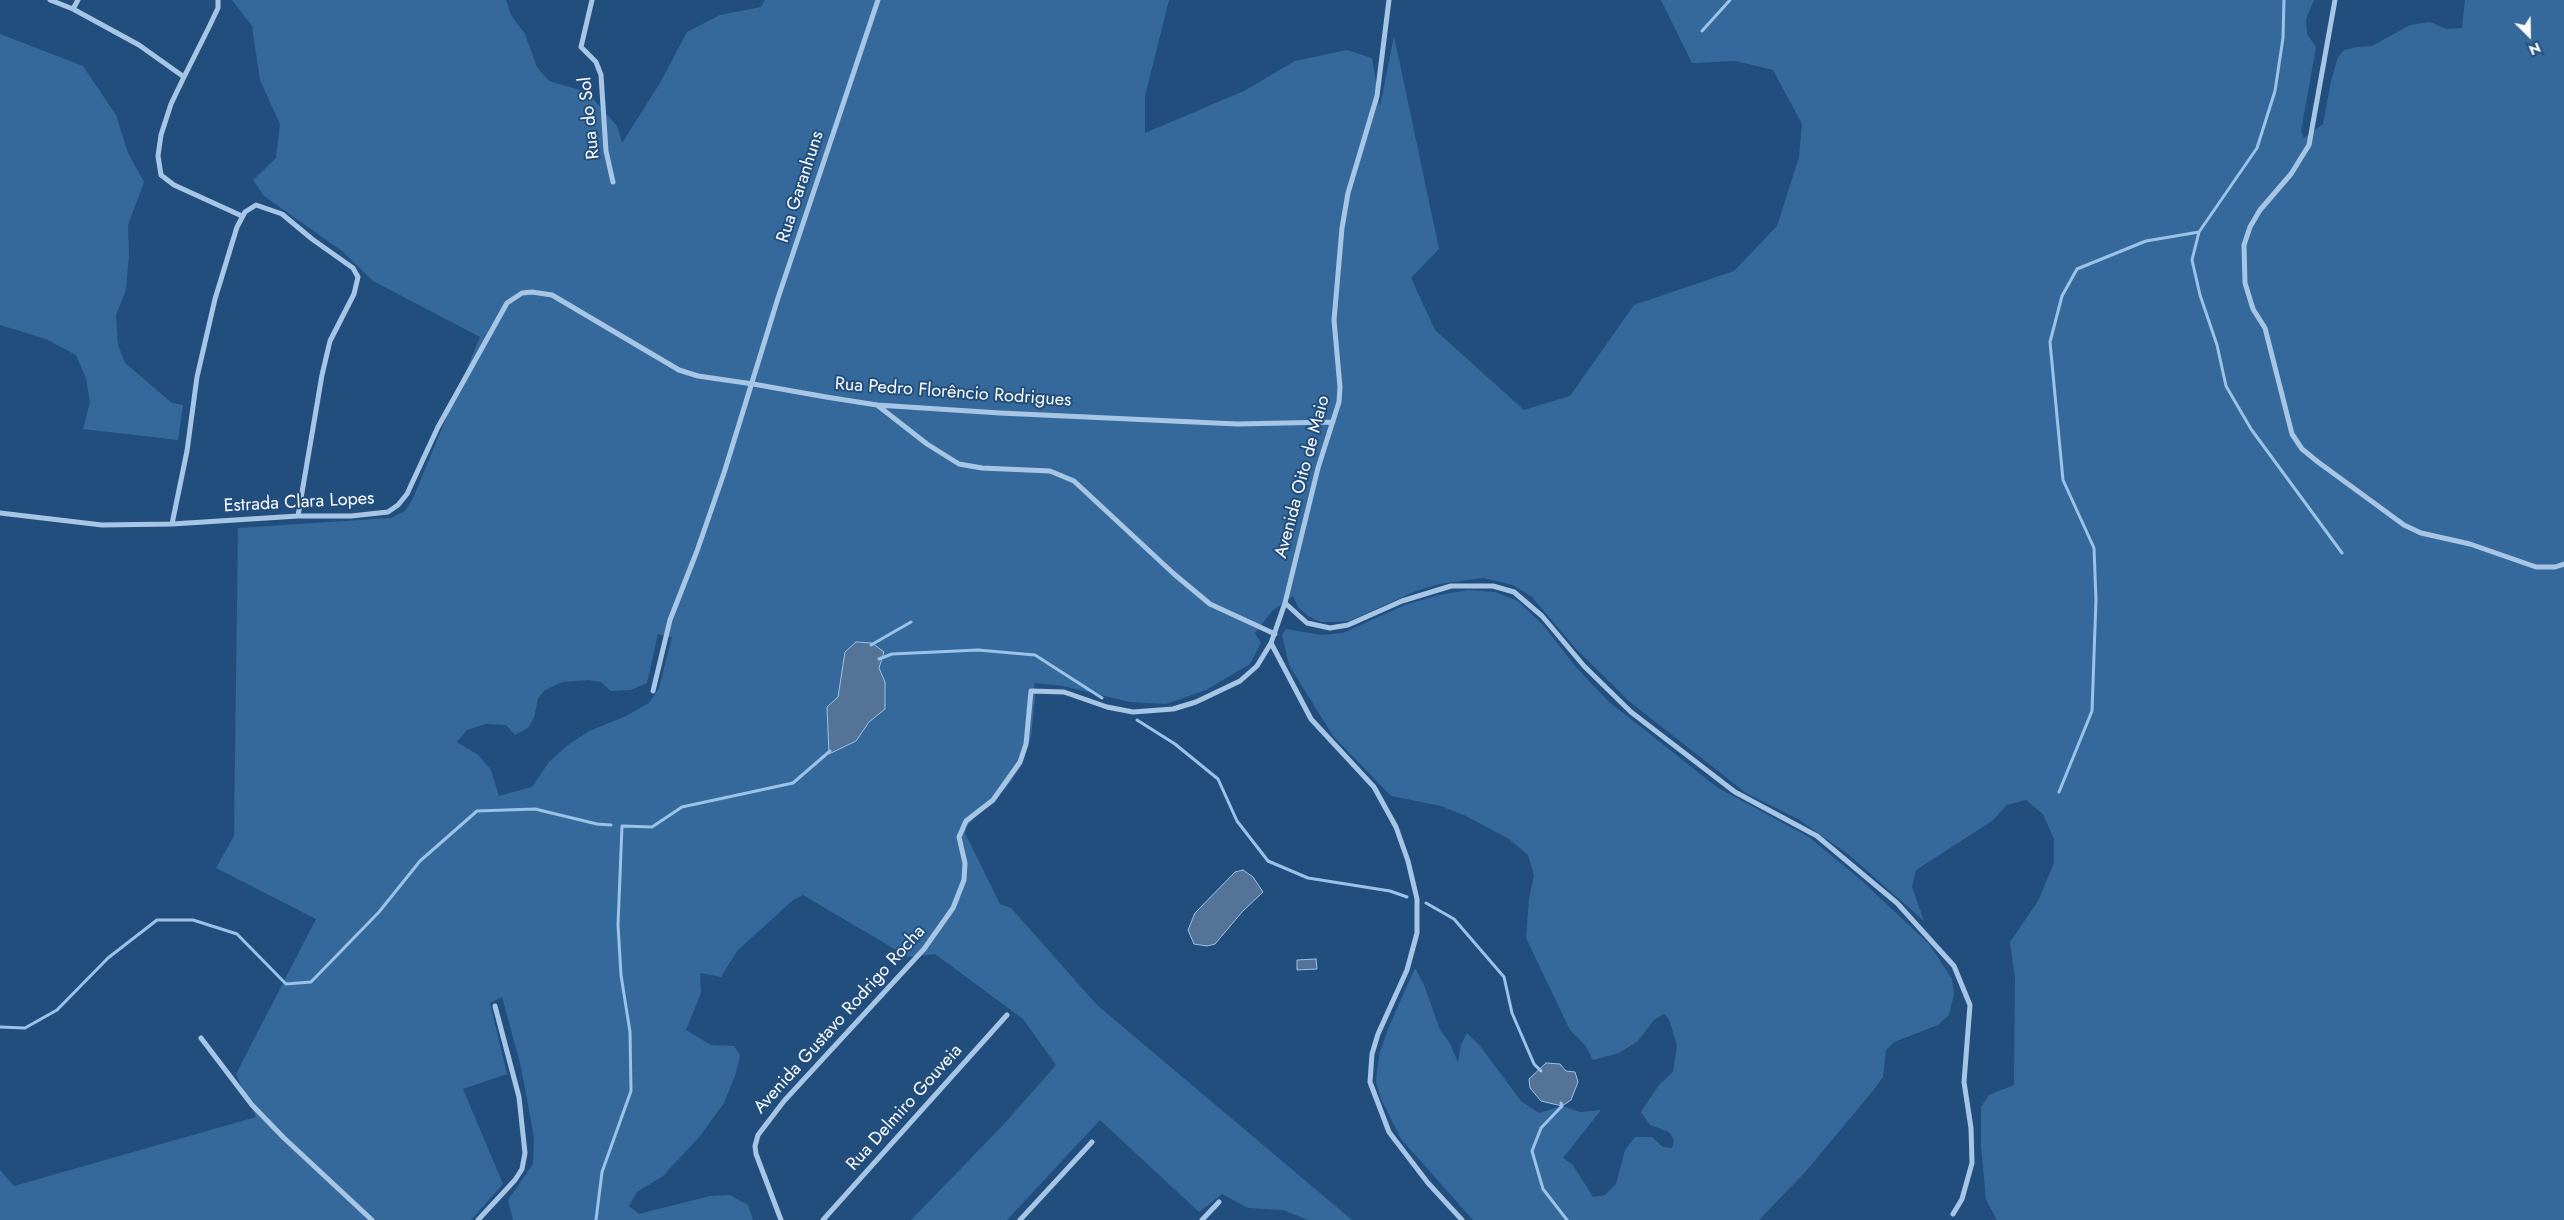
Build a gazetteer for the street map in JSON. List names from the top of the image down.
{
  "streets": {
    "street": [
      "Rua do Sol",
      "Rua Garanhuns",
      "Rua Pedro Florêncio Rodrigues",
      "Avenida Oito de Maio",
      "Estrada Clara Lopes",
      "Avenida Gustavo Rodrigo Rocha",
      "Rua Delmiro Gouveia"
    ]
  },
  "crossings": [
    ["Rua Garanhuns", "Rua Pedro Florêncio Rodrigues"],
    ["Rua Pedro Florêncio Rodrigues", "Avenida Oito de Maio"],
    ["Rua Pedro Florêncio Rodrigues", "Estrada Clara Lopes"],
    ["Avenida Oito de Maio", "Avenida Gustavo Rodrigo Rocha"]
  ],
  "north": "bottom right"
}
